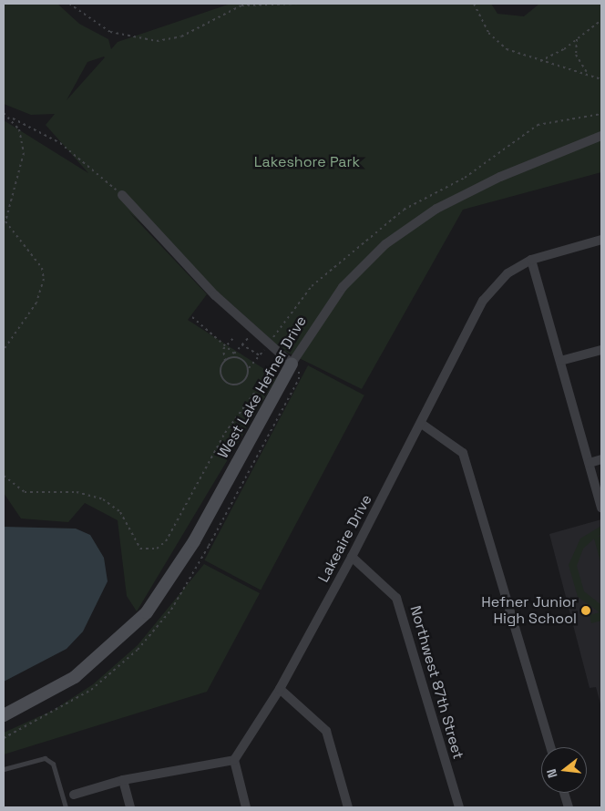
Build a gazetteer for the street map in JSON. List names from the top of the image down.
{
  "streets": {
    "street": ["West Lake Hefner Drive", "Lakeaire Drive", "Northwest 87th Street"]
  },
  "crossings": [
    ["Lakeaire Drive", "Northwest 87th Street"]
  ],
  "parks": ["Lakeshore Park"],
  "places": ["Hefner Junior High School"],
  "north": "left"
}
